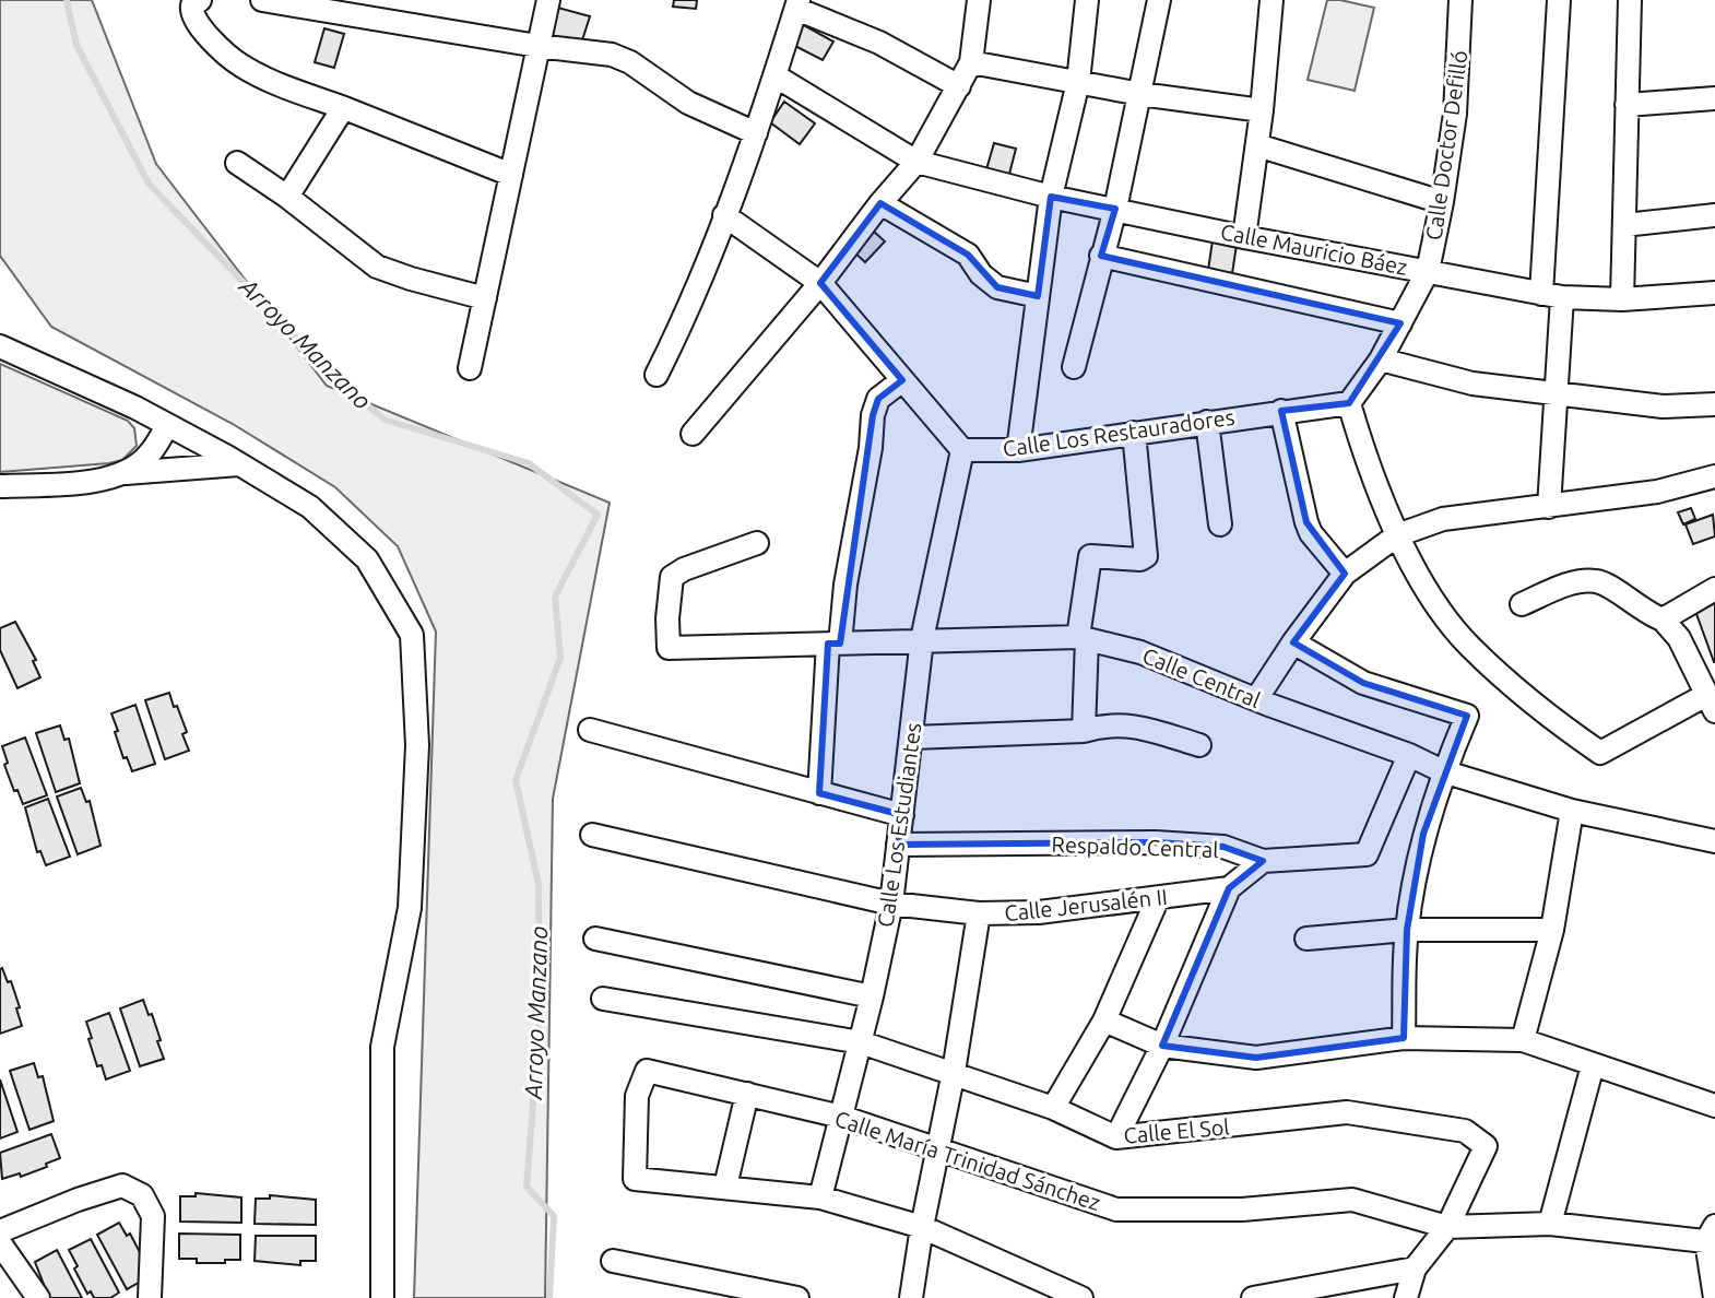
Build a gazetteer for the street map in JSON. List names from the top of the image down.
{
  "streets": {
    "street": [
      "Calle Doctor Defilló",
      "Calle Mauricio Báez",
      "Calle Los Restauradores",
      "Calle Central",
      "Calle Los Estudiantes",
      "Respaldo Central",
      "Calle Jerusalén II",
      "Calle El Sol",
      "Calle María Trinidad Sánchez"
    ]
  },
  "crossings": [
    ["Calle Doctor Defilló", "Calle Mauricio Báez"],
    ["Calle Doctor Defilló", "Calle Los Restauradores"],
    ["Calle Los Restauradores", "Calle Los Estudiantes"],
    ["Calle Central", "Calle Los Estudiantes"],
    ["Calle Central", "Respaldo Central"],
    ["Calle Los Estudiantes", "Respaldo Central"],
    ["Calle Los Estudiantes", "Calle Jerusalén II"],
    ["Calle Los Estudiantes", "Calle El Sol"],
    ["Calle Los Estudiantes", "Calle María Trinidad Sánchez"],
    ["Calle El Sol", "Calle María Trinidad Sánchez"]
  ],
  "water": ["Arroyo Manzano"]
}
